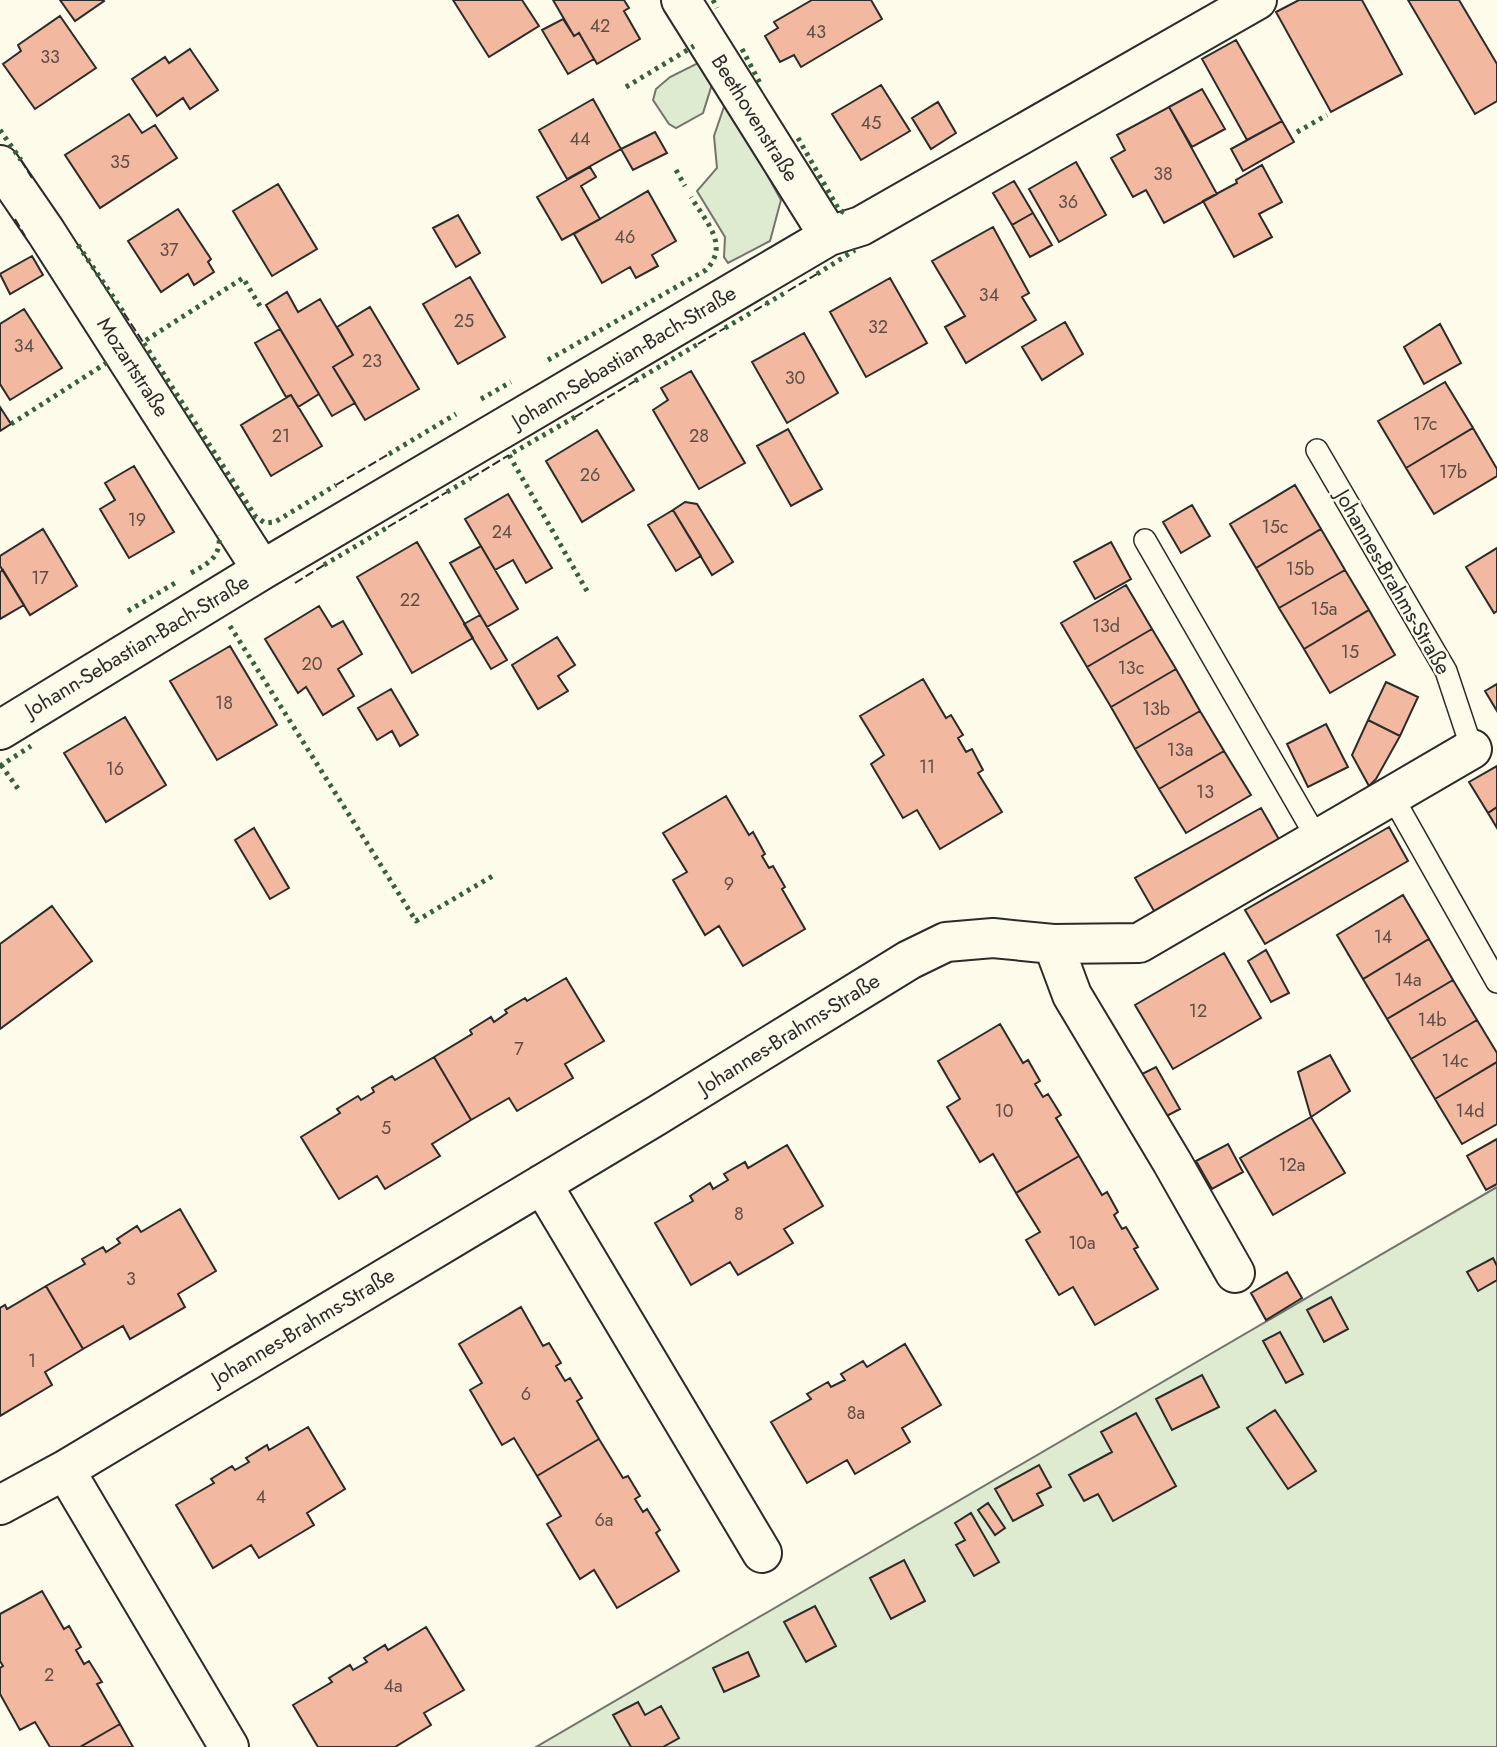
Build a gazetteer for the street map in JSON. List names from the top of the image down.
{
  "streets": {
    "street": [
      "Beethovenstraße",
      "Johann-Sebastian-Bach-Straße",
      "Mozartstraße",
      "Johannes-Brahms-Straße"
    ]
  },
  "crossings": [
    ["Beethovenstraße", "Johann-Sebastian-Bach-Straße"],
    ["Johann-Sebastian-Bach-Straße", "Mozartstraße"]
  ],
  "house_numbers": [
    "42",
    "43",
    "33",
    "45",
    "44",
    "35",
    "38",
    "36",
    "46",
    "37",
    "34",
    "25",
    "32",
    "34",
    "23",
    "30",
    "17c",
    "21",
    "28",
    "17b",
    "26",
    "19",
    "15c",
    "24",
    "15b",
    "17",
    "22",
    "15a",
    "13d",
    "15",
    "20",
    "13c",
    "18",
    "13b",
    "13a",
    "11",
    "16",
    "13",
    "9",
    "14",
    "14a",
    "12",
    "14b",
    "7",
    "14c",
    "10",
    "14d",
    "5",
    "12a",
    "8",
    "10a",
    "3",
    "1",
    "6",
    "8a",
    "4",
    "6a",
    "2",
    "4a"
  ]
}
